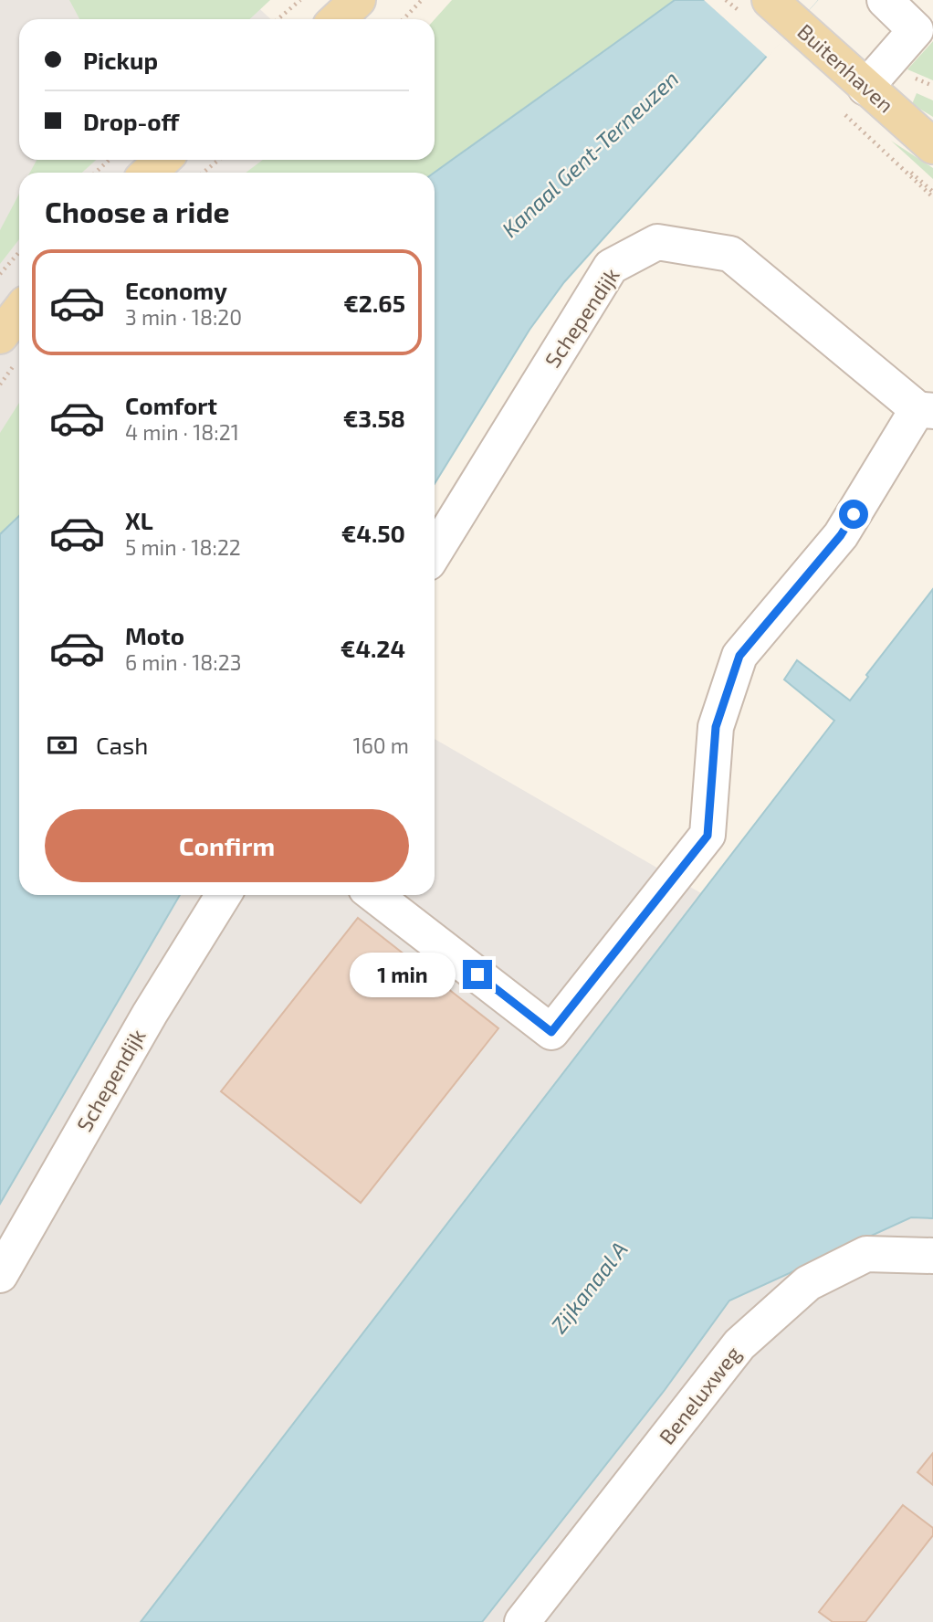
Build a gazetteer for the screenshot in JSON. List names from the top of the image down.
{
  "streets": {
    "main road": ["Buitenhaven"],
    "street": ["Schependijk", "Beneluxweg"]
  },
  "water": ["Kanaal Gent-Terneuzen", "Zijkanaal A"],
  "page": {
    "banner": ["Pickup", "Drop-off"],
    "heading": "Choose a ride",
    "list": [
      {
        "name": "Economy",
        "note": "3 min · 18:20",
        "value": "€2.65"
      },
      {
        "name": "Comfort",
        "note": "4 min · 18:21",
        "value": "€3.58"
      },
      {
        "name": "XL",
        "note": "5 min · 18:22",
        "value": "€4.50"
      },
      {
        "name": "Moto",
        "note": "6 min · 18:23",
        "value": "€4.24"
      }
    ],
    "pay": ["Cash", "160 m"],
    "buttons": "Confirm",
    "bubble": "1 min"
  }
}
